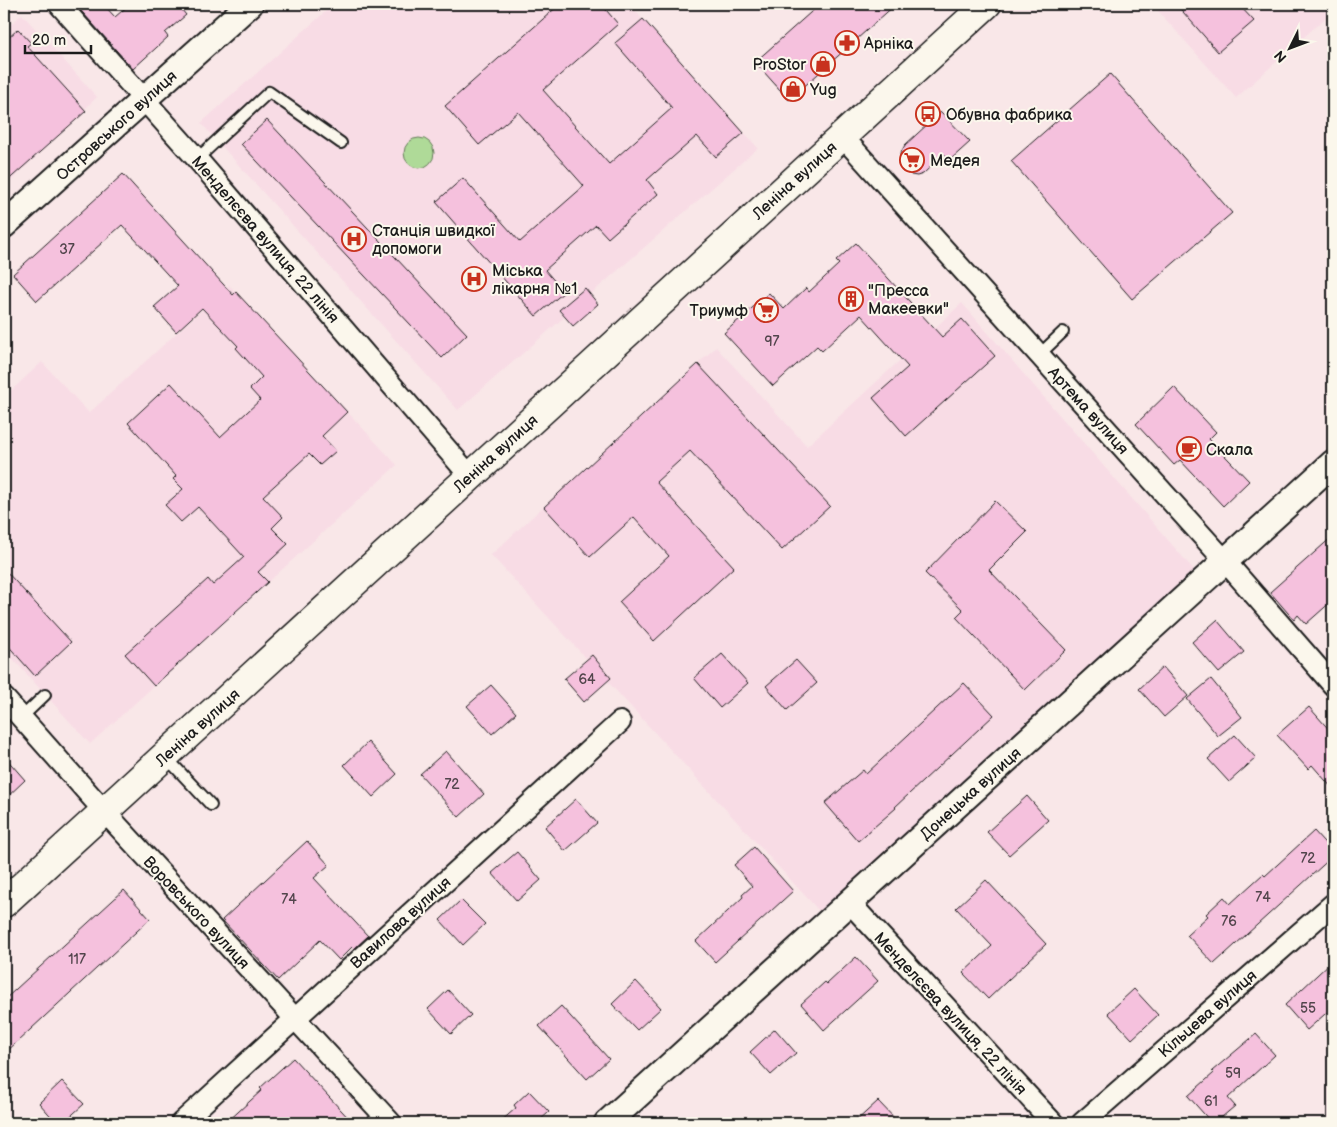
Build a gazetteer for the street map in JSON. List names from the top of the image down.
{
  "streets": {
    "main road": ["Леніна вулиця"],
    "street": [
      "Островського вулиця",
      "Менделєєва вулиця, 22 лінія",
      "Артема вулиця",
      "Донецька вулиця",
      "Воровського вулиця",
      "Вавилова вулиця",
      "Кільцева вулиця"
    ]
  },
  "crossings": [
    ["Островського вулиця", "Менделєєва вулиця, 22 лінія"],
    ["Леніна вулиця", "Менделєєва вулиця, 22 лінія"],
    ["Леніна вулиця", "Артема вулиця"],
    ["Леніна вулиця", "Воровського вулиця"],
    ["Менделєєва вулиця, 22 лінія", "Донецька вулиця"],
    ["Артема вулиця", "Донецька вулиця"],
    ["Воровського вулиця", "Вавилова вулиця"]
  ],
  "places": {
    "pharmacy": ["Арніка"],
    "shop": ["ProStor", "Yug"],
    "bus stop": ["Обувна фабрика"],
    "supermarket": ["Медея", "Триумф"],
    "hospital": ["Станція швидкої допомоги", "Міська лікарня №1"],
    "building": ["\"Пресса Макеевки\""],
    "cafe": ["Скала"]
  },
  "house_numbers": [
    "37",
    "97",
    "64",
    "72",
    "72",
    "74",
    "74",
    "76",
    "117",
    "55",
    "59",
    "61"
  ],
  "scale_bar": "20 m",
  "north": "bottom left"
}
